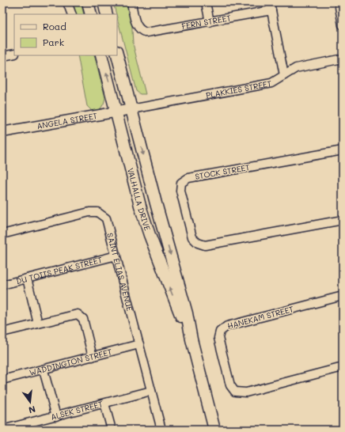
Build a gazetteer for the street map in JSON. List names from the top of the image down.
{
  "streets": {
    "main road": ["VALHALLA DRIVE"],
    "street": [
      "FERN STREET",
      "PLAKKIES STREET",
      "ANGELA STREET",
      "STOCK STREET",
      "DU TOITS PEAK STREET",
      "SAINT ELIAS AVENUE",
      "HANEKAM STREET",
      "WADDINGTON STREET",
      "ALSEK STREET"
    ]
  },
  "crossings": [
    ["PLAKKIES STREET", "ANGELA STREET"],
    ["PLAKKIES STREET", "VALHALLA DRIVE"],
    ["ANGELA STREET", "VALHALLA DRIVE"],
    ["DU TOITS PEAK STREET", "SAINT ELIAS AVENUE"],
    ["SAINT ELIAS AVENUE", "WADDINGTON STREET"],
    ["SAINT ELIAS AVENUE", "ALSEK STREET"]
  ],
  "legend": ["Road", "Park"],
  "north": "bottom"
}
